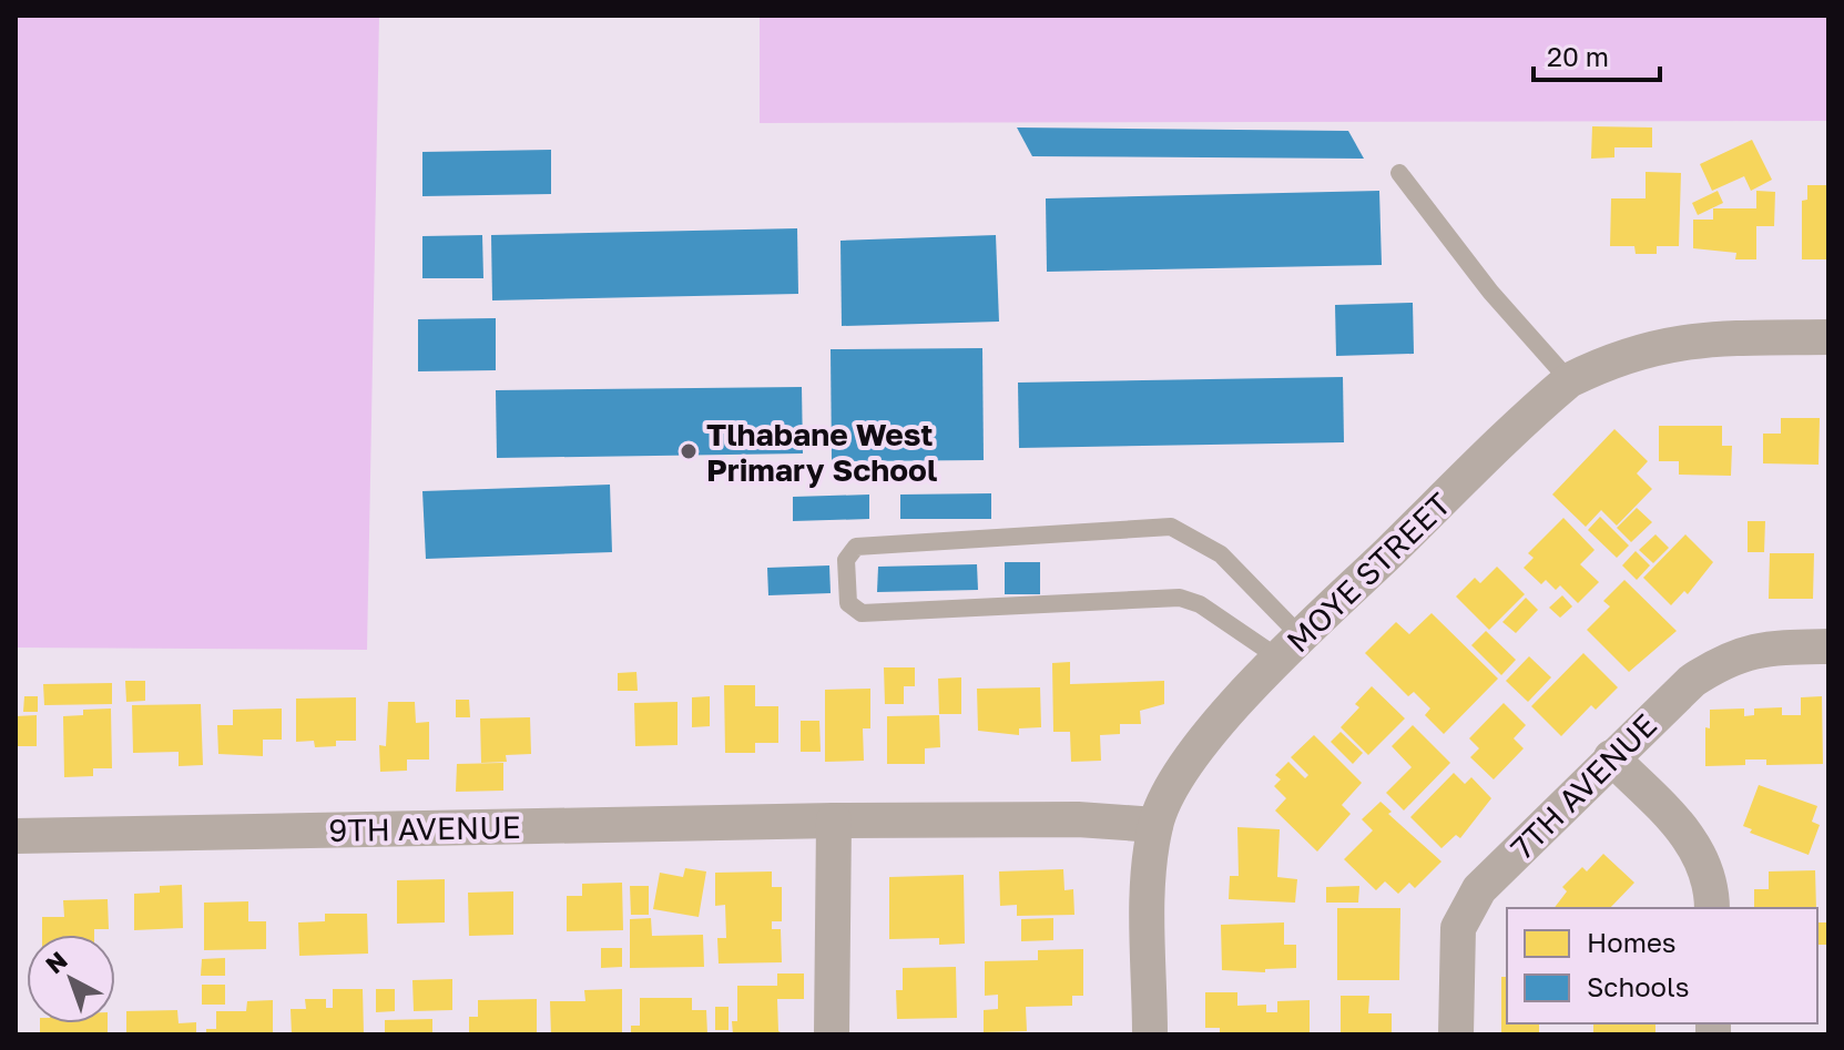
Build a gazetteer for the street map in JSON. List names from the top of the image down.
{
  "streets": {
    "street": ["MOYE STREET", "7TH AVENUE", "9TH AVENUE"]
  },
  "crossings": [
    ["MOYE STREET", "9TH AVENUE"]
  ],
  "places": ["Tlhabane West Primary School"],
  "legend": ["Homes", "Schools"],
  "scale_bar": "20 m",
  "north": "top left"
}
